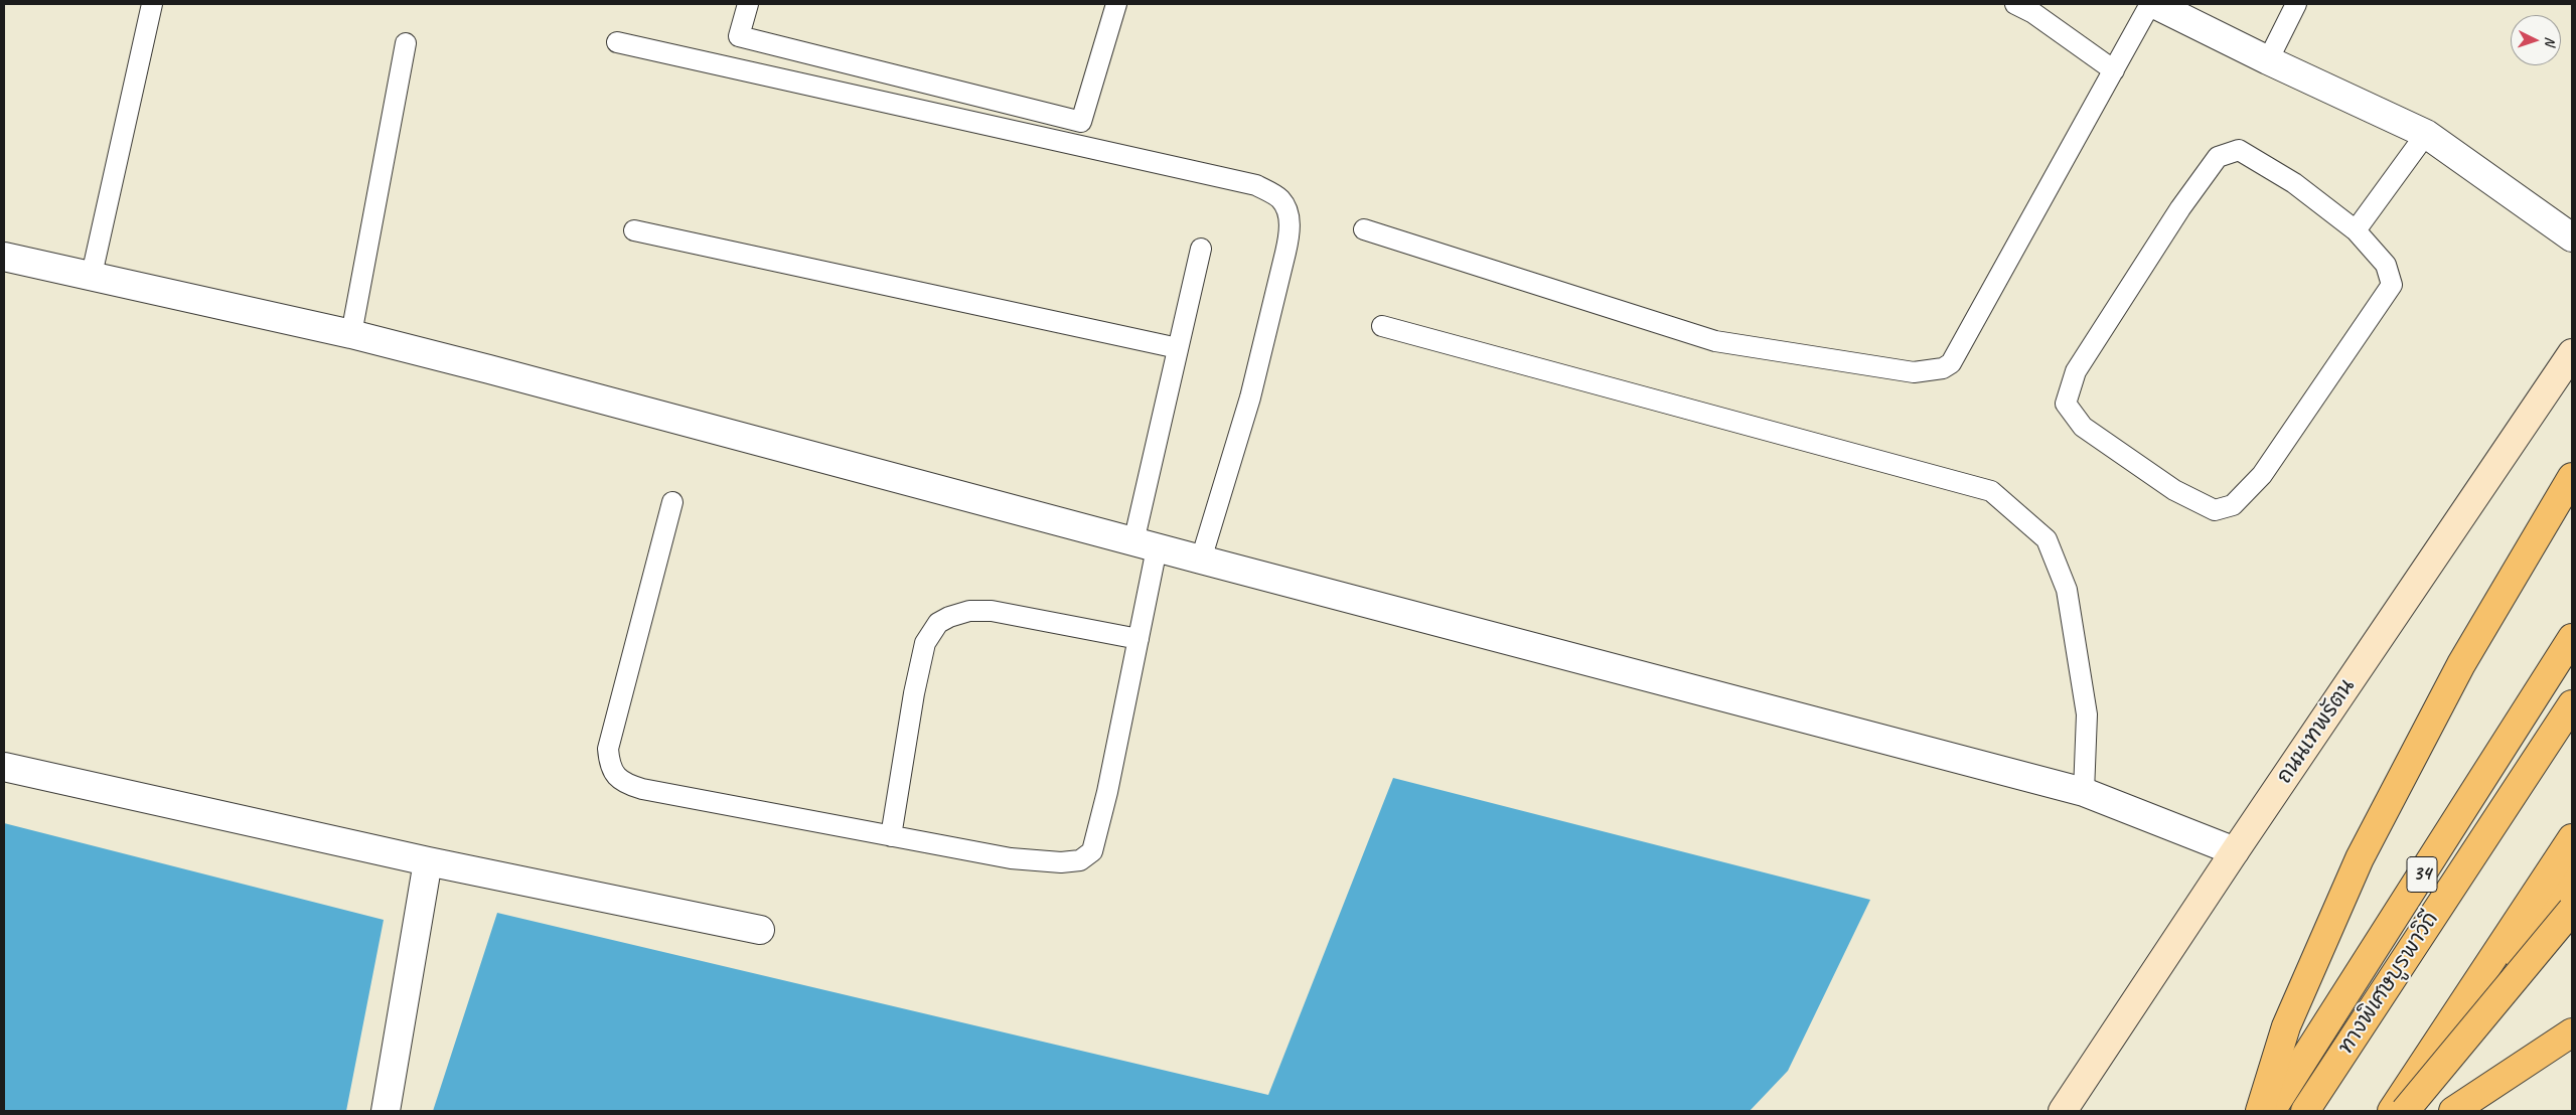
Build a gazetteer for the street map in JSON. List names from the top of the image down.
{
  "streets": {
    "highway": ["34", "ทางพิเศษบูรพาวิถี"],
    "main road": ["ถนนเทพรัตน"]
  },
  "north": "right"
}
